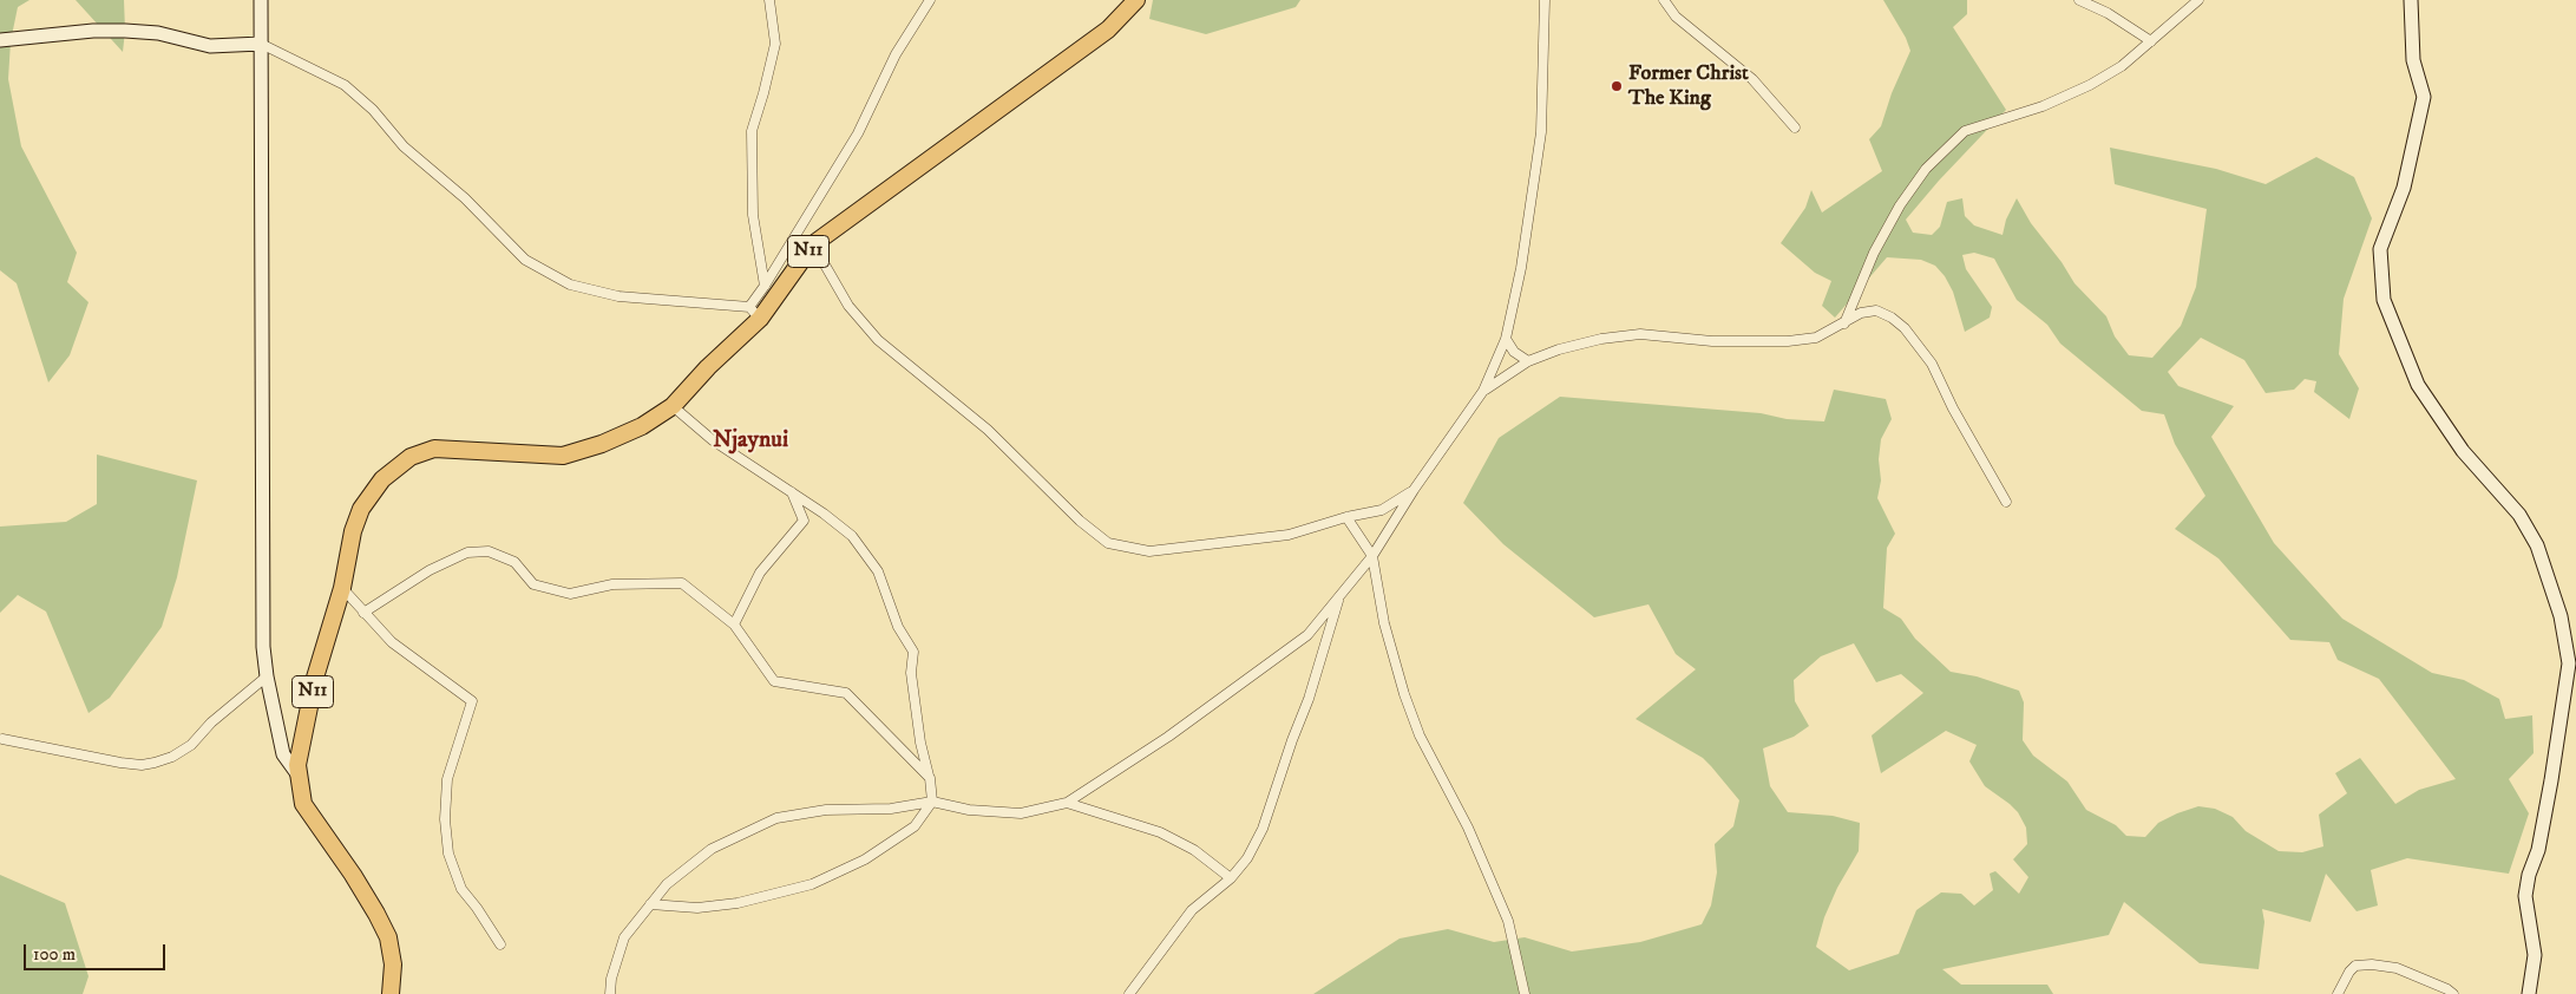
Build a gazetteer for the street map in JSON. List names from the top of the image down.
{
  "streets": {
    "highway": ["N11"]
  },
  "districts": ["Njaynui"],
  "places": ["Former Christ The King"],
  "scale_bar": "100 m"
}
